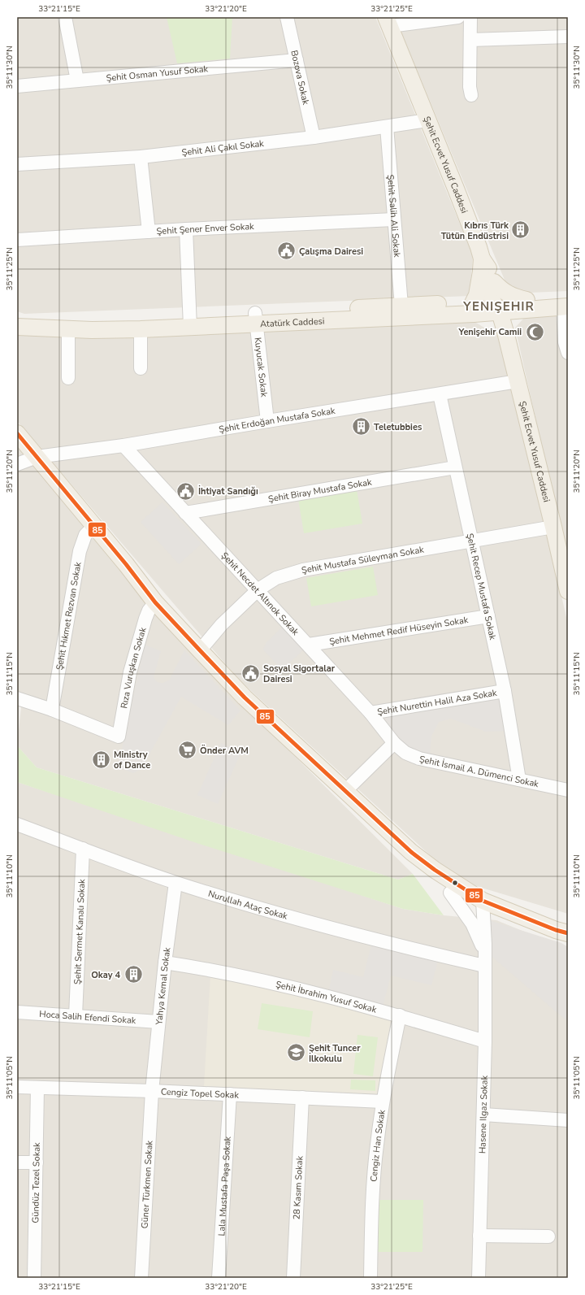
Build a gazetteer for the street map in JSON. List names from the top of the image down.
{
  "streets": {
    "main road": ["Şehit Ecvet Yusuf Caddesi", "Atatürk Caddesi"],
    "street": [
      "Şehit Osman Yusuf Sokak",
      "Bozova Sokak",
      "Şehit Ali Çakıl Sokak",
      "Şehit Salih Ali Sokak",
      "Şehit Şener Enver Sokak",
      "Kuyucak Sokak",
      "Şehit Erdoğan Mustafa Sokak",
      "Şehit Biray Mustafa Sokak",
      "Şehit Mustafa Süleyman Sokak",
      "Şehit Recep Mustafa Sokak",
      "Şehit Necdet Altınok Sokak",
      "Şehit Hıkmet Rezvan Sokak",
      "Şehit Mehmet Redif Hüseyin Sokak",
      "Rıza Vuruşkan Sokak",
      "Şehit Nurettin Halil Aza Sokak",
      "Şehit İsmail A. Dümenci Sokak",
      "Nurullah Ataç Sokak",
      "Şehit Sermet Kanalı Sokak",
      "Yahya Kemal Sokak",
      "Şehit İbrahim Yusuf Sokak",
      "Hoca Salih Efendi Sokak",
      "Cengiz Topel Sokak",
      "Hasene Ilgaz Sokak",
      "Cengiz Han Sokak",
      "Gündüz Tezel Sokak",
      "Güner Türkmen Sokak",
      "Lala Mustafa Paşa Sokak",
      "28 Kasım Sokak"
    ]
  },
  "crossings": [
    ["Şehit Osman Yusuf Sokak", "Bozova Sokak"],
    ["Bozova Sokak", "Şehit Ali Çakıl Sokak"],
    ["Şehit Ali Çakıl Sokak", "Şehit Ecvet Yusuf Caddesi"],
    ["Şehit Ali Çakıl Sokak", "Şehit Salih Ali Sokak"],
    ["Şehit Ecvet Yusuf Caddesi", "Atatürk Caddesi"],
    ["Şehit Ecvet Yusuf Caddesi", "Şehit Erdoğan Mustafa Sokak"],
    ["Şehit Ecvet Yusuf Caddesi", "Şehit Mustafa Süleyman Sokak"],
    ["Şehit Salih Ali Sokak", "Şehit Şener Enver Sokak"],
    ["Şehit Salih Ali Sokak", "Atatürk Caddesi"],
    ["Atatürk Caddesi", "Kuyucak Sokak"],
    ["Kuyucak Sokak", "Şehit Erdoğan Mustafa Sokak"],
    ["Şehit Erdoğan Mustafa Sokak", "Şehit Recep Mustafa Sokak"],
    ["Şehit Erdoğan Mustafa Sokak", "Şehit Necdet Altınok Sokak"],
    ["Şehit Biray Mustafa Sokak", "Şehit Recep Mustafa Sokak"],
    ["Şehit Biray Mustafa Sokak", "Şehit Necdet Altınok Sokak"],
    ["Şehit Mustafa Süleyman Sokak", "Şehit Recep Mustafa Sokak"],
    ["Şehit Mustafa Süleyman Sokak", "Şehit Necdet Altınok Sokak"],
    ["Şehit Recep Mustafa Sokak", "Şehit Mehmet Redif Hüseyin Sokak"],
    ["Şehit Recep Mustafa Sokak", "Şehit Nurettin Halil Aza Sokak"],
    ["Şehit Recep Mustafa Sokak", "Şehit İsmail A. Dümenci Sokak"],
    ["Şehit Necdet Altınok Sokak", "Şehit Mehmet Redif Hüseyin Sokak"],
    ["Şehit Necdet Altınok Sokak", "Şehit Nurettin Halil Aza Sokak"],
    ["Şehit Necdet Altınok Sokak", "Şehit İsmail A. Dümenci Sokak"],
    ["Şehit Hıkmet Rezvan Sokak", "Rıza Vuruşkan Sokak"],
    ["Nurullah Ataç Sokak", "Şehit Sermet Kanalı Sokak"],
    ["Nurullah Ataç Sokak", "Yahya Kemal Sokak"],
    ["Nurullah Ataç Sokak", "Hasene Ilgaz Sokak"],
    ["Şehit Sermet Kanalı Sokak", "Hoca Salih Efendi Sokak"],
    ["Yahya Kemal Sokak", "Şehit İbrahim Yusuf Sokak"],
    ["Yahya Kemal Sokak", "Hoca Salih Efendi Sokak"],
    ["Yahya Kemal Sokak", "Cengiz Topel Sokak"],
    ["Yahya Kemal Sokak", "Güner Türkmen Sokak"],
    ["Şehit İbrahim Yusuf Sokak", "Hasene Ilgaz Sokak"],
    ["Şehit İbrahim Yusuf Sokak", "Cengiz Han Sokak"],
    ["Cengiz Topel Sokak", "Cengiz Han Sokak"],
    ["Cengiz Topel Sokak", "Gündüz Tezel Sokak"],
    ["Cengiz Topel Sokak", "Güner Türkmen Sokak"],
    ["Cengiz Topel Sokak", "Lala Mustafa Paşa Sokak"],
    ["Cengiz Topel Sokak", "28 Kasım Sokak"]
  ],
  "districts": ["YENIŞEHIR"],
  "places": {
    "building": [
      "Kıbrıs Türk Tütün Endüstrisi",
      "Teletubbies",
      "Ministry of Dance",
      "Okay 4"
    ],
    "public building": ["Çalışma Dairesi", "İhtiyat Sandığı", "Sosyal Sigortalar Dairesi"],
    "mosque": ["Yenişehir Camii"],
    "supermarket": ["Önder AVM"],
    "school or university": ["Şehit Tuncer İlkokulu"]
  },
  "lines": ["transit line 85"],
  "coordinates": [
    "33°21'15\"E",
    "33°21'20\"E",
    "33°21'25\"E",
    "35°11'30\"N",
    "35°11'25\"N",
    "35°11'20\"N",
    "35°11'15\"N",
    "35°11'10\"N",
    "35°11'05\"N"
  ]
}
